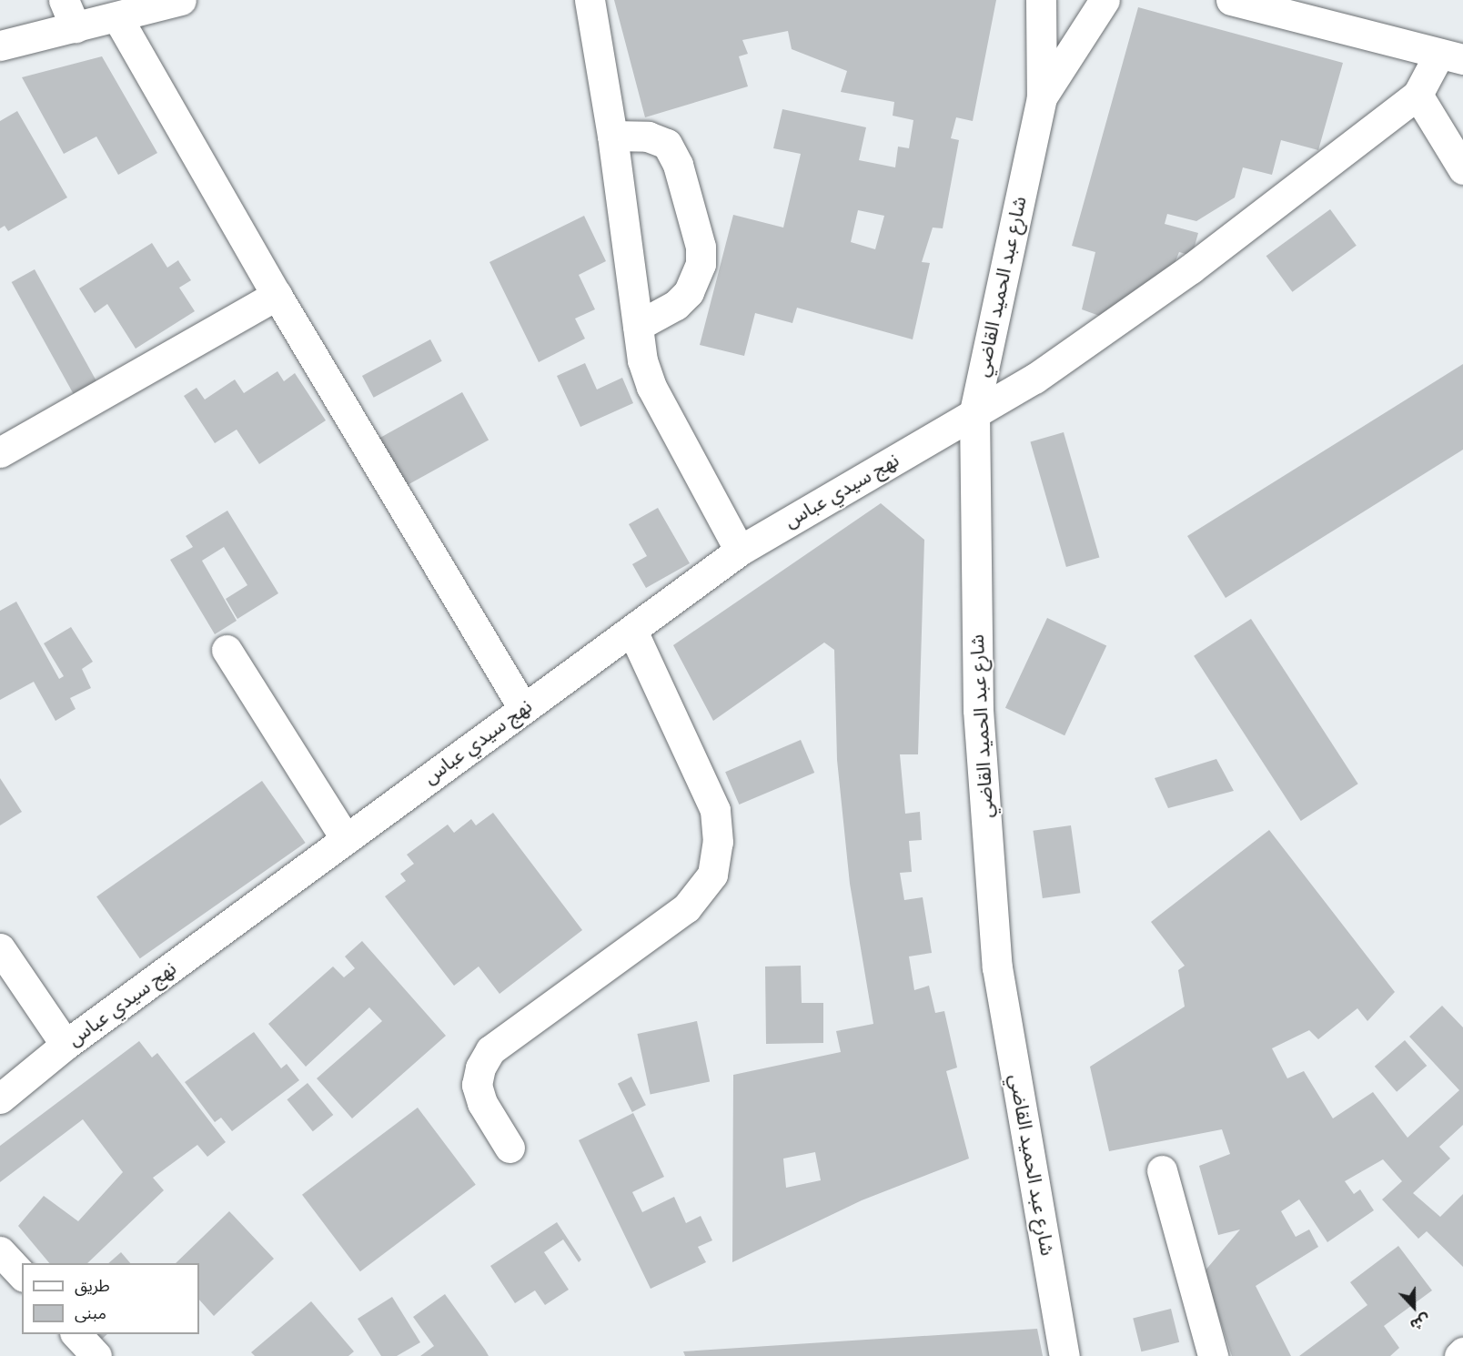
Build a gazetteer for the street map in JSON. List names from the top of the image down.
{
  "streets": {
    "street": ["شارع عبد الحميد القاضي", "نهج سيدي عباس"]
  },
  "crossings": [
    ["شارع عبد الحميد القاضي", "نهج سيدي عباس"]
  ],
  "legend": ["طريق", "مبنى"],
  "north": "bottom"
}
